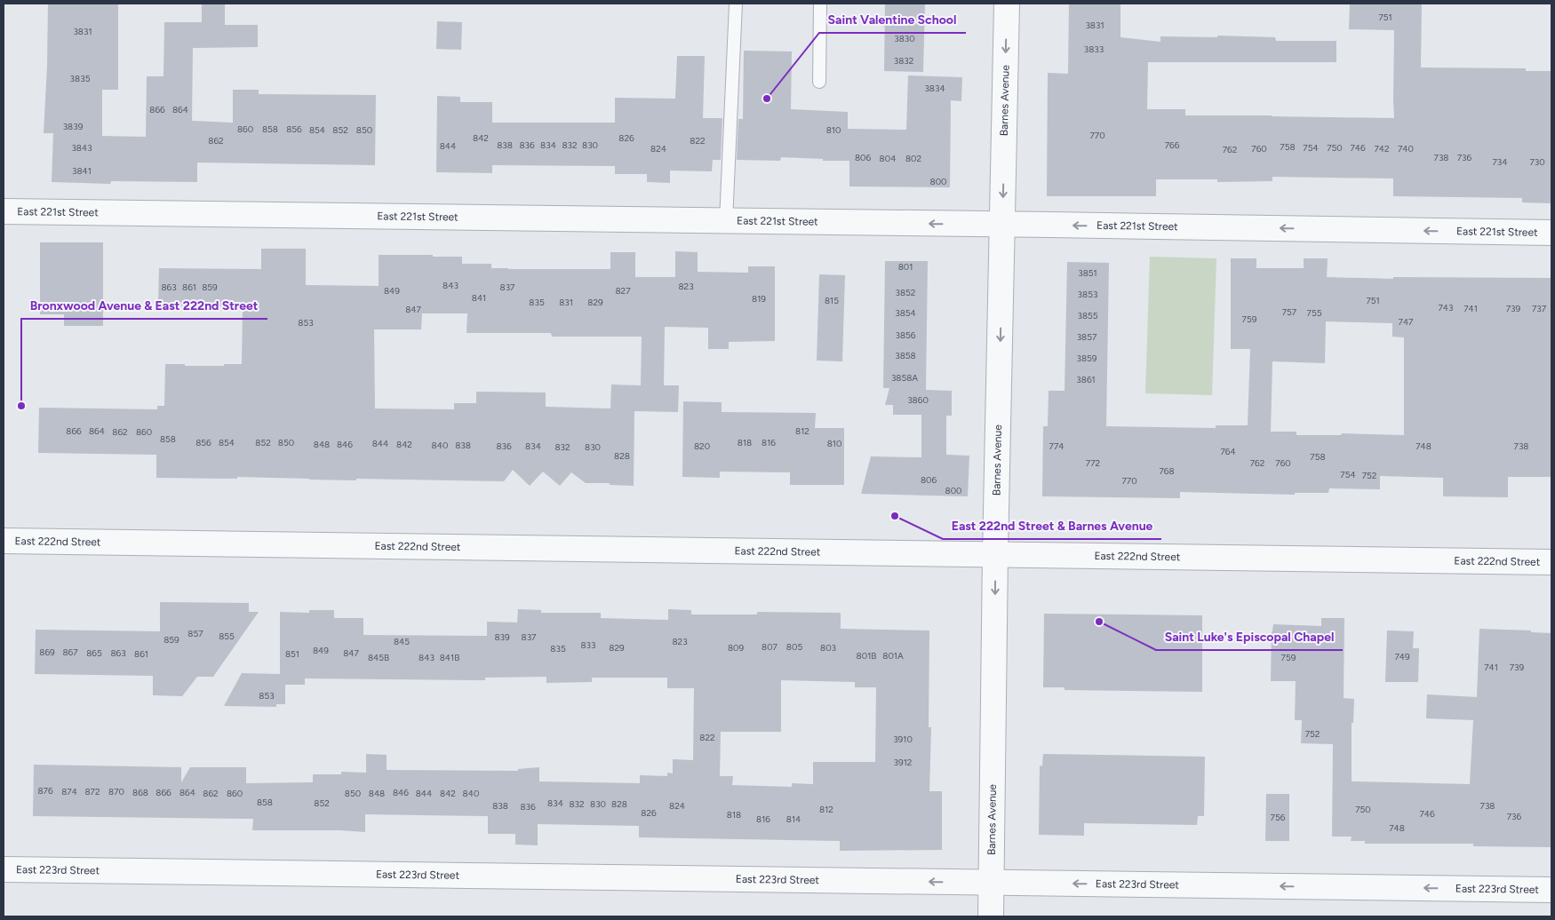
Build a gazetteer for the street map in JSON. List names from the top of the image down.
{
  "streets": {
    "street": [
      "Barnes Avenue",
      "East 221st Street",
      "East 222nd Street",
      "East 223rd Street"
    ]
  },
  "crossings": [
    ["Barnes Avenue", "East 221st Street"],
    ["Barnes Avenue", "East 222nd Street"],
    ["Barnes Avenue", "East 223rd Street"]
  ],
  "one_way": ["Barnes Avenue", "East 221st Street", "East 223rd Street"],
  "places": [
    "Saint Valentine School",
    "Bronxwood Avenue & East 222nd Street",
    "East 222nd Street & Barnes Avenue",
    "Saint Luke's Episcopal Chapel"
  ],
  "house_numbers": [
    "751",
    "3831",
    "3831",
    "3830",
    "3833",
    "3832",
    "3835",
    "3834",
    "866",
    "864",
    "3839",
    "860",
    "858",
    "856",
    "854",
    "852",
    "850",
    "810",
    "770",
    "842",
    "826",
    "862",
    "822",
    "838",
    "836",
    "834",
    "832",
    "830",
    "766",
    "844",
    "758",
    "3843",
    "754",
    "750",
    "746",
    "824",
    "760",
    "742",
    "740",
    "762",
    "806",
    "738",
    "736",
    "804",
    "802",
    "734",
    "730",
    "3841",
    "800",
    "801",
    "3851",
    "843",
    "823",
    "863",
    "861",
    "859",
    "837",
    "849",
    "827",
    "3852",
    "3853",
    "841",
    "819",
    "815",
    "751",
    "835",
    "831",
    "829",
    "743",
    "741",
    "739",
    "737",
    "847",
    "757",
    "3854",
    "755",
    "3855",
    "759",
    "747",
    "853",
    "3856",
    "3857",
    "3858",
    "3859",
    "3858A",
    "3861",
    "3860",
    "866",
    "864",
    "812",
    "862",
    "860",
    "858",
    "856",
    "854",
    "852",
    "850",
    "818",
    "816",
    "844",
    "810",
    "848",
    "846",
    "842",
    "840",
    "838",
    "836",
    "834",
    "820",
    "774",
    "748",
    "738",
    "832",
    "830",
    "764",
    "828",
    "758",
    "772",
    "762",
    "760",
    "768",
    "754",
    "752",
    "806",
    "770",
    "800",
    "857",
    "855",
    "839",
    "837",
    "859",
    "845",
    "823",
    "833",
    "807",
    "805",
    "829",
    "809",
    "803",
    "835",
    "849",
    "869",
    "867",
    "865",
    "863",
    "847",
    "861",
    "851",
    "801B",
    "801A",
    "749",
    "845B",
    "843",
    "841B",
    "759",
    "741",
    "739",
    "853",
    "752",
    "822",
    "3910",
    "3912",
    "876",
    "874",
    "872",
    "870",
    "868",
    "866",
    "864",
    "846",
    "862",
    "860",
    "850",
    "848",
    "844",
    "842",
    "840",
    "858",
    "852",
    "834",
    "832",
    "830",
    "828",
    "838",
    "824",
    "738",
    "836",
    "812",
    "750",
    "826",
    "746",
    "818",
    "736",
    "756",
    "816",
    "814",
    "748"
  ]
}
